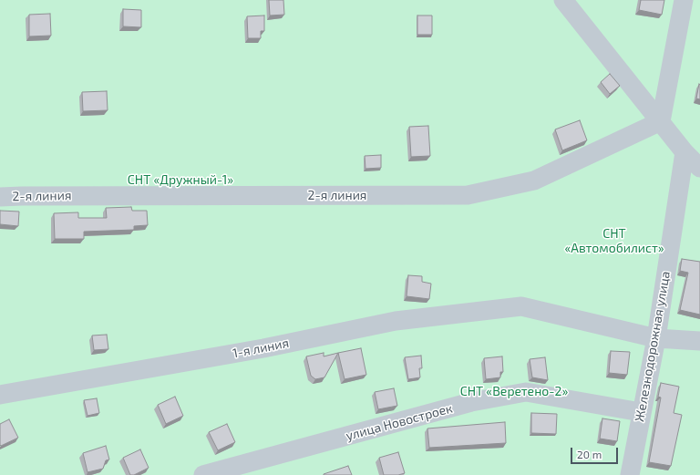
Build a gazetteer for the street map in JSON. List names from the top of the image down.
{
  "streets": {
    "street": [
      "2-я линия",
      "Железнодорожная улица",
      "1-я линия",
      "улица Новостроек"
    ]
  },
  "crossings": [
    ["Железнодорожная улица", "1-я линия"],
    ["Железнодорожная улица", "улица Новостроек"]
  ],
  "parks": ["СНТ «Дружный-1»", "СНТ «Автомобилист»", "СНТ «Веретено-2»"],
  "scale_bar": "20 m"
}
